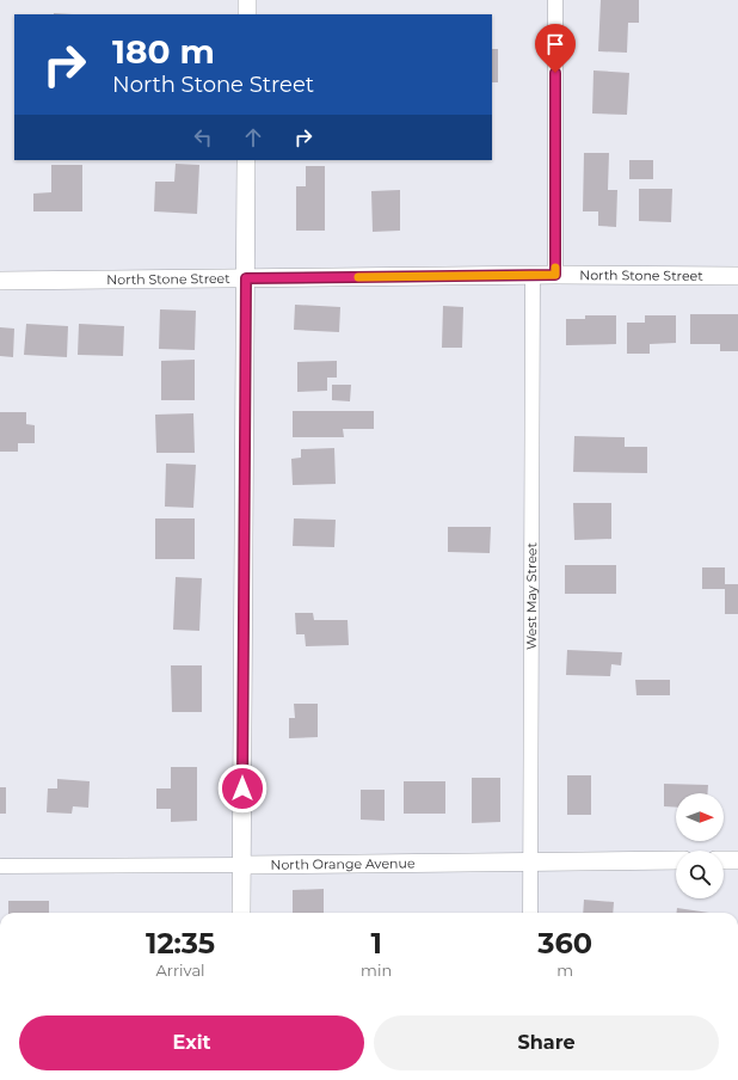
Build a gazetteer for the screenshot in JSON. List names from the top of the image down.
{
  "streets": {
    "street": ["North Stone Street", "West May Street", "North Orange Avenue"]
  },
  "crossings": [
    ["North Stone Street", "West May Street"],
    ["West May Street", "North Orange Avenue"]
  ],
  "north": "right",
  "page": {
    "turn": ["180 m", "North Stone Street"],
    "eta": [
      "12:35",
      "Arrival",
      "1",
      "min",
      "360",
      "m"
    ],
    "buttons": ["Exit", "Share"]
  }
}
